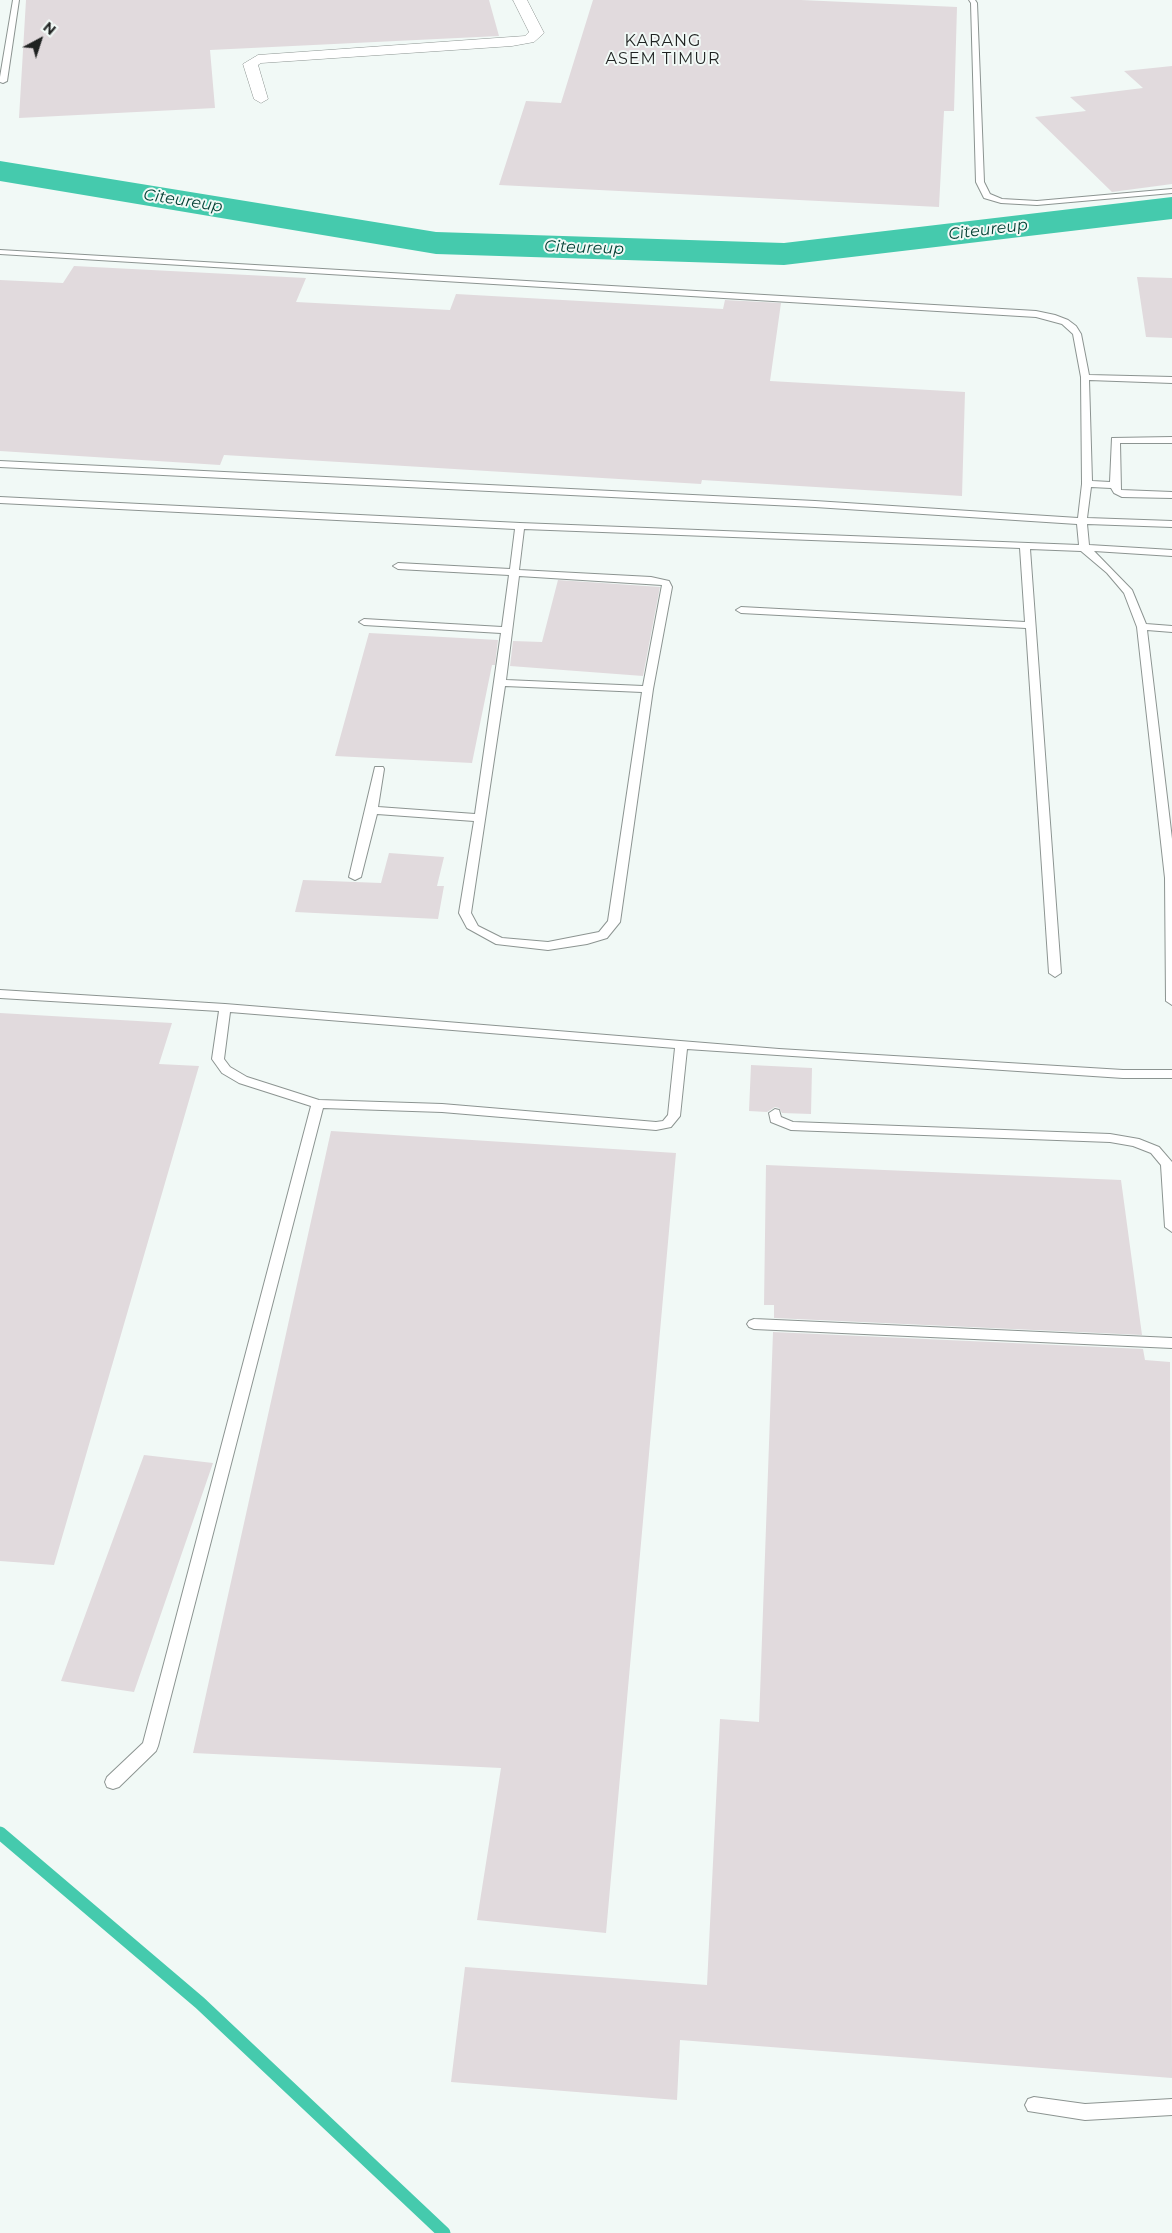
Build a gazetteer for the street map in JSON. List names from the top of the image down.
{
  "districts": ["KARANG ASEM TIMUR"],
  "water": ["Citeureup"],
  "north": "top right"
}
